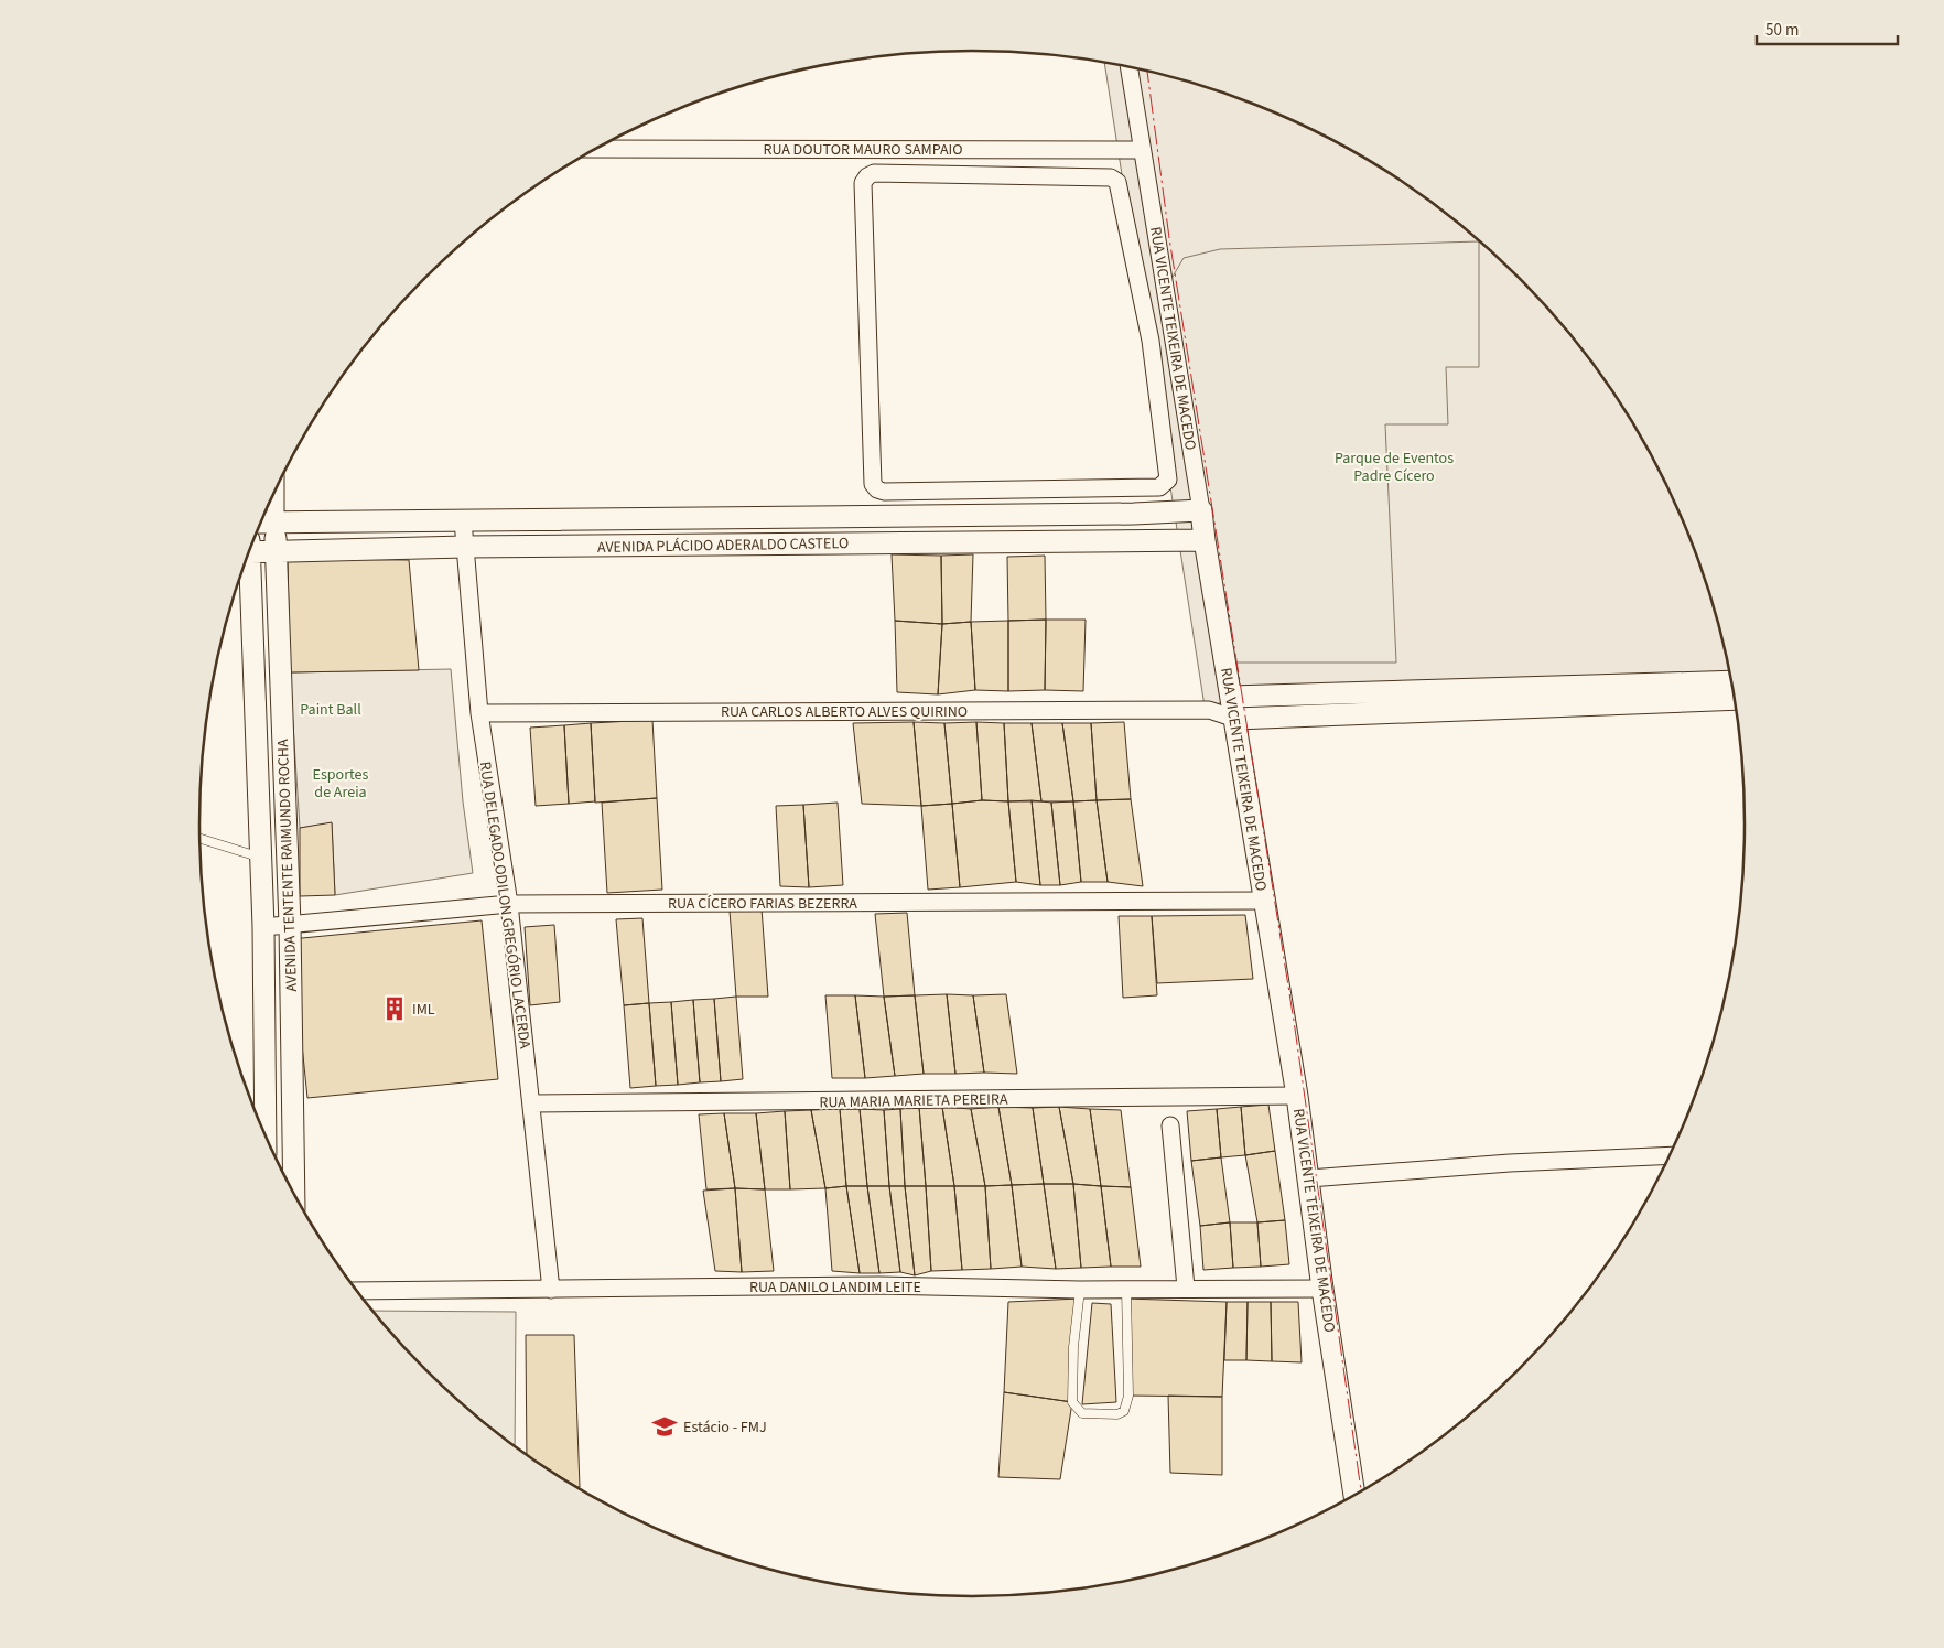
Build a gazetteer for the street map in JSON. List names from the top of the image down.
{
  "streets": {
    "street": [
      "RUA DOUTOR MAURO SAMPAIO",
      "RUA VICENTE TEIXEIRA DE MACEDO",
      "AVENIDA PLÁCIDO ADERALDO CASTELO",
      "RUA CARLOS ALBERTO ALVES QUIRINO",
      "AVENIDA TENTENTE RAIMUNDO ROCHA",
      "RUA CÍCERO FARIAS BEZERRA",
      "RUA DELEGADO ODILON GREGÓRIO LACERDA",
      "RUA MARIA MARIETA PEREIRA",
      "RUA DANILO LANDIM LEITE"
    ]
  },
  "crossings": [
    ["RUA DOUTOR MAURO SAMPAIO", "RUA VICENTE TEIXEIRA DE MACEDO"],
    ["RUA VICENTE TEIXEIRA DE MACEDO", "AVENIDA PLÁCIDO ADERALDO CASTELO"],
    ["RUA VICENTE TEIXEIRA DE MACEDO", "RUA CÍCERO FARIAS BEZERRA"],
    ["RUA VICENTE TEIXEIRA DE MACEDO", "RUA MARIA MARIETA PEREIRA"],
    ["RUA VICENTE TEIXEIRA DE MACEDO", "RUA DANILO LANDIM LEITE"],
    ["AVENIDA PLÁCIDO ADERALDO CASTELO", "AVENIDA TENTENTE RAIMUNDO ROCHA"],
    ["AVENIDA PLÁCIDO ADERALDO CASTELO", "RUA DELEGADO ODILON GREGÓRIO LACERDA"],
    ["RUA CARLOS ALBERTO ALVES QUIRINO", "RUA DELEGADO ODILON GREGÓRIO LACERDA"],
    ["AVENIDA TENTENTE RAIMUNDO ROCHA", "RUA CÍCERO FARIAS BEZERRA"],
    ["RUA CÍCERO FARIAS BEZERRA", "RUA DELEGADO ODILON GREGÓRIO LACERDA"],
    ["RUA DELEGADO ODILON GREGÓRIO LACERDA", "RUA MARIA MARIETA PEREIRA"],
    ["RUA DELEGADO ODILON GREGÓRIO LACERDA", "RUA DANILO LANDIM LEITE"]
  ],
  "parks": ["Parque de Eventos Padre Cícero", "Paint Ball", "Esportes de Areia"],
  "places": {
    "building": ["IML"],
    "school or university": ["Estácio - FMJ"]
  },
  "scale_bar": "50 m"
}
